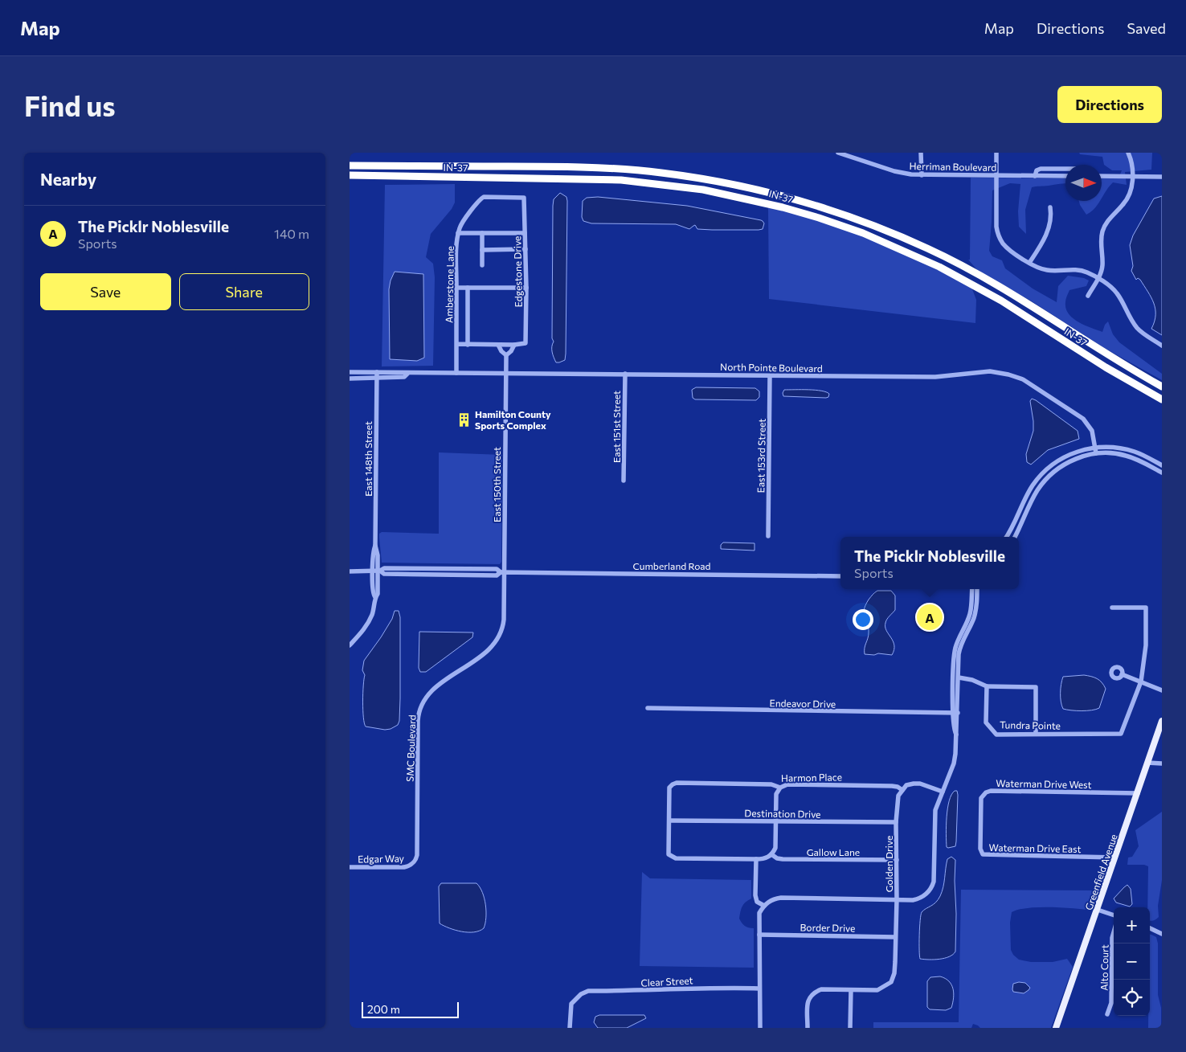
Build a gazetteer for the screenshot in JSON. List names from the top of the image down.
{
  "streets": {
    "highway": ["IN-37"],
    "main road": ["Greenfield Avenue"],
    "street": [
      "Herriman Boulevard",
      "Edgestone Drive",
      "Amberstone Lane",
      "North Pointe Boulevard",
      "East 151st Street",
      "East 153rd Street",
      "East 148th Street",
      "East 150th Street",
      "Cumberland Road",
      "Endeavor Drive",
      "Tundra Pointe",
      "SMC Boulevard",
      "Harmon Place",
      "Waterman Drive West",
      "Destination Drive",
      "Waterman Drive East",
      "Gallow Lane",
      "Edgar Way",
      "Golden Drive",
      "Border Drive",
      "Alto Court",
      "Clear Street"
    ]
  },
  "crossings": [
    ["Edgestone Drive", "Amberstone Lane"],
    ["Amberstone Lane", "North Pointe Boulevard"],
    ["North Pointe Boulevard", "East 151st Street"],
    ["North Pointe Boulevard", "East 153rd Street"],
    ["North Pointe Boulevard", "East 148th Street"],
    ["North Pointe Boulevard", "East 150th Street"],
    ["East 148th Street", "Cumberland Road"],
    ["East 150th Street", "Cumberland Road"],
    ["East 150th Street", "SMC Boulevard"],
    ["Cumberland Road", "SMC Boulevard"],
    ["SMC Boulevard", "Edgar Way"],
    ["Harmon Place", "Destination Drive"],
    ["Harmon Place", "Golden Drive"],
    ["Waterman Drive West", "Waterman Drive East"],
    ["Waterman Drive West", "Greenfield Avenue"],
    ["Destination Drive", "Golden Drive"],
    ["Waterman Drive East", "Greenfield Avenue"],
    ["Gallow Lane", "Golden Drive"],
    ["Golden Drive", "Border Drive"]
  ],
  "places": {
    "building": ["Hamilton County Sports Complex"]
  },
  "scale_bar": "200 m",
  "north": "right",
  "page": {
    "header": "Map",
    "nav": ["Map", "Directions", "Saved"],
    "buttons": [
      "Directions",
      ["Save", "Share"]
    ],
    "title": "Find us",
    "heading": "Nearby",
    "list": [
      {
        "mark": "A",
        "name": "The Picklr Noblesville",
        "note": "Sports",
        "value": "140 m"
      }
    ],
    "popup": ["The Picklr Noblesville", "Sports"],
    "pins": "A",
    "map_buttons": ["+", "−"],
    "scale": "200 m"
  }
}
